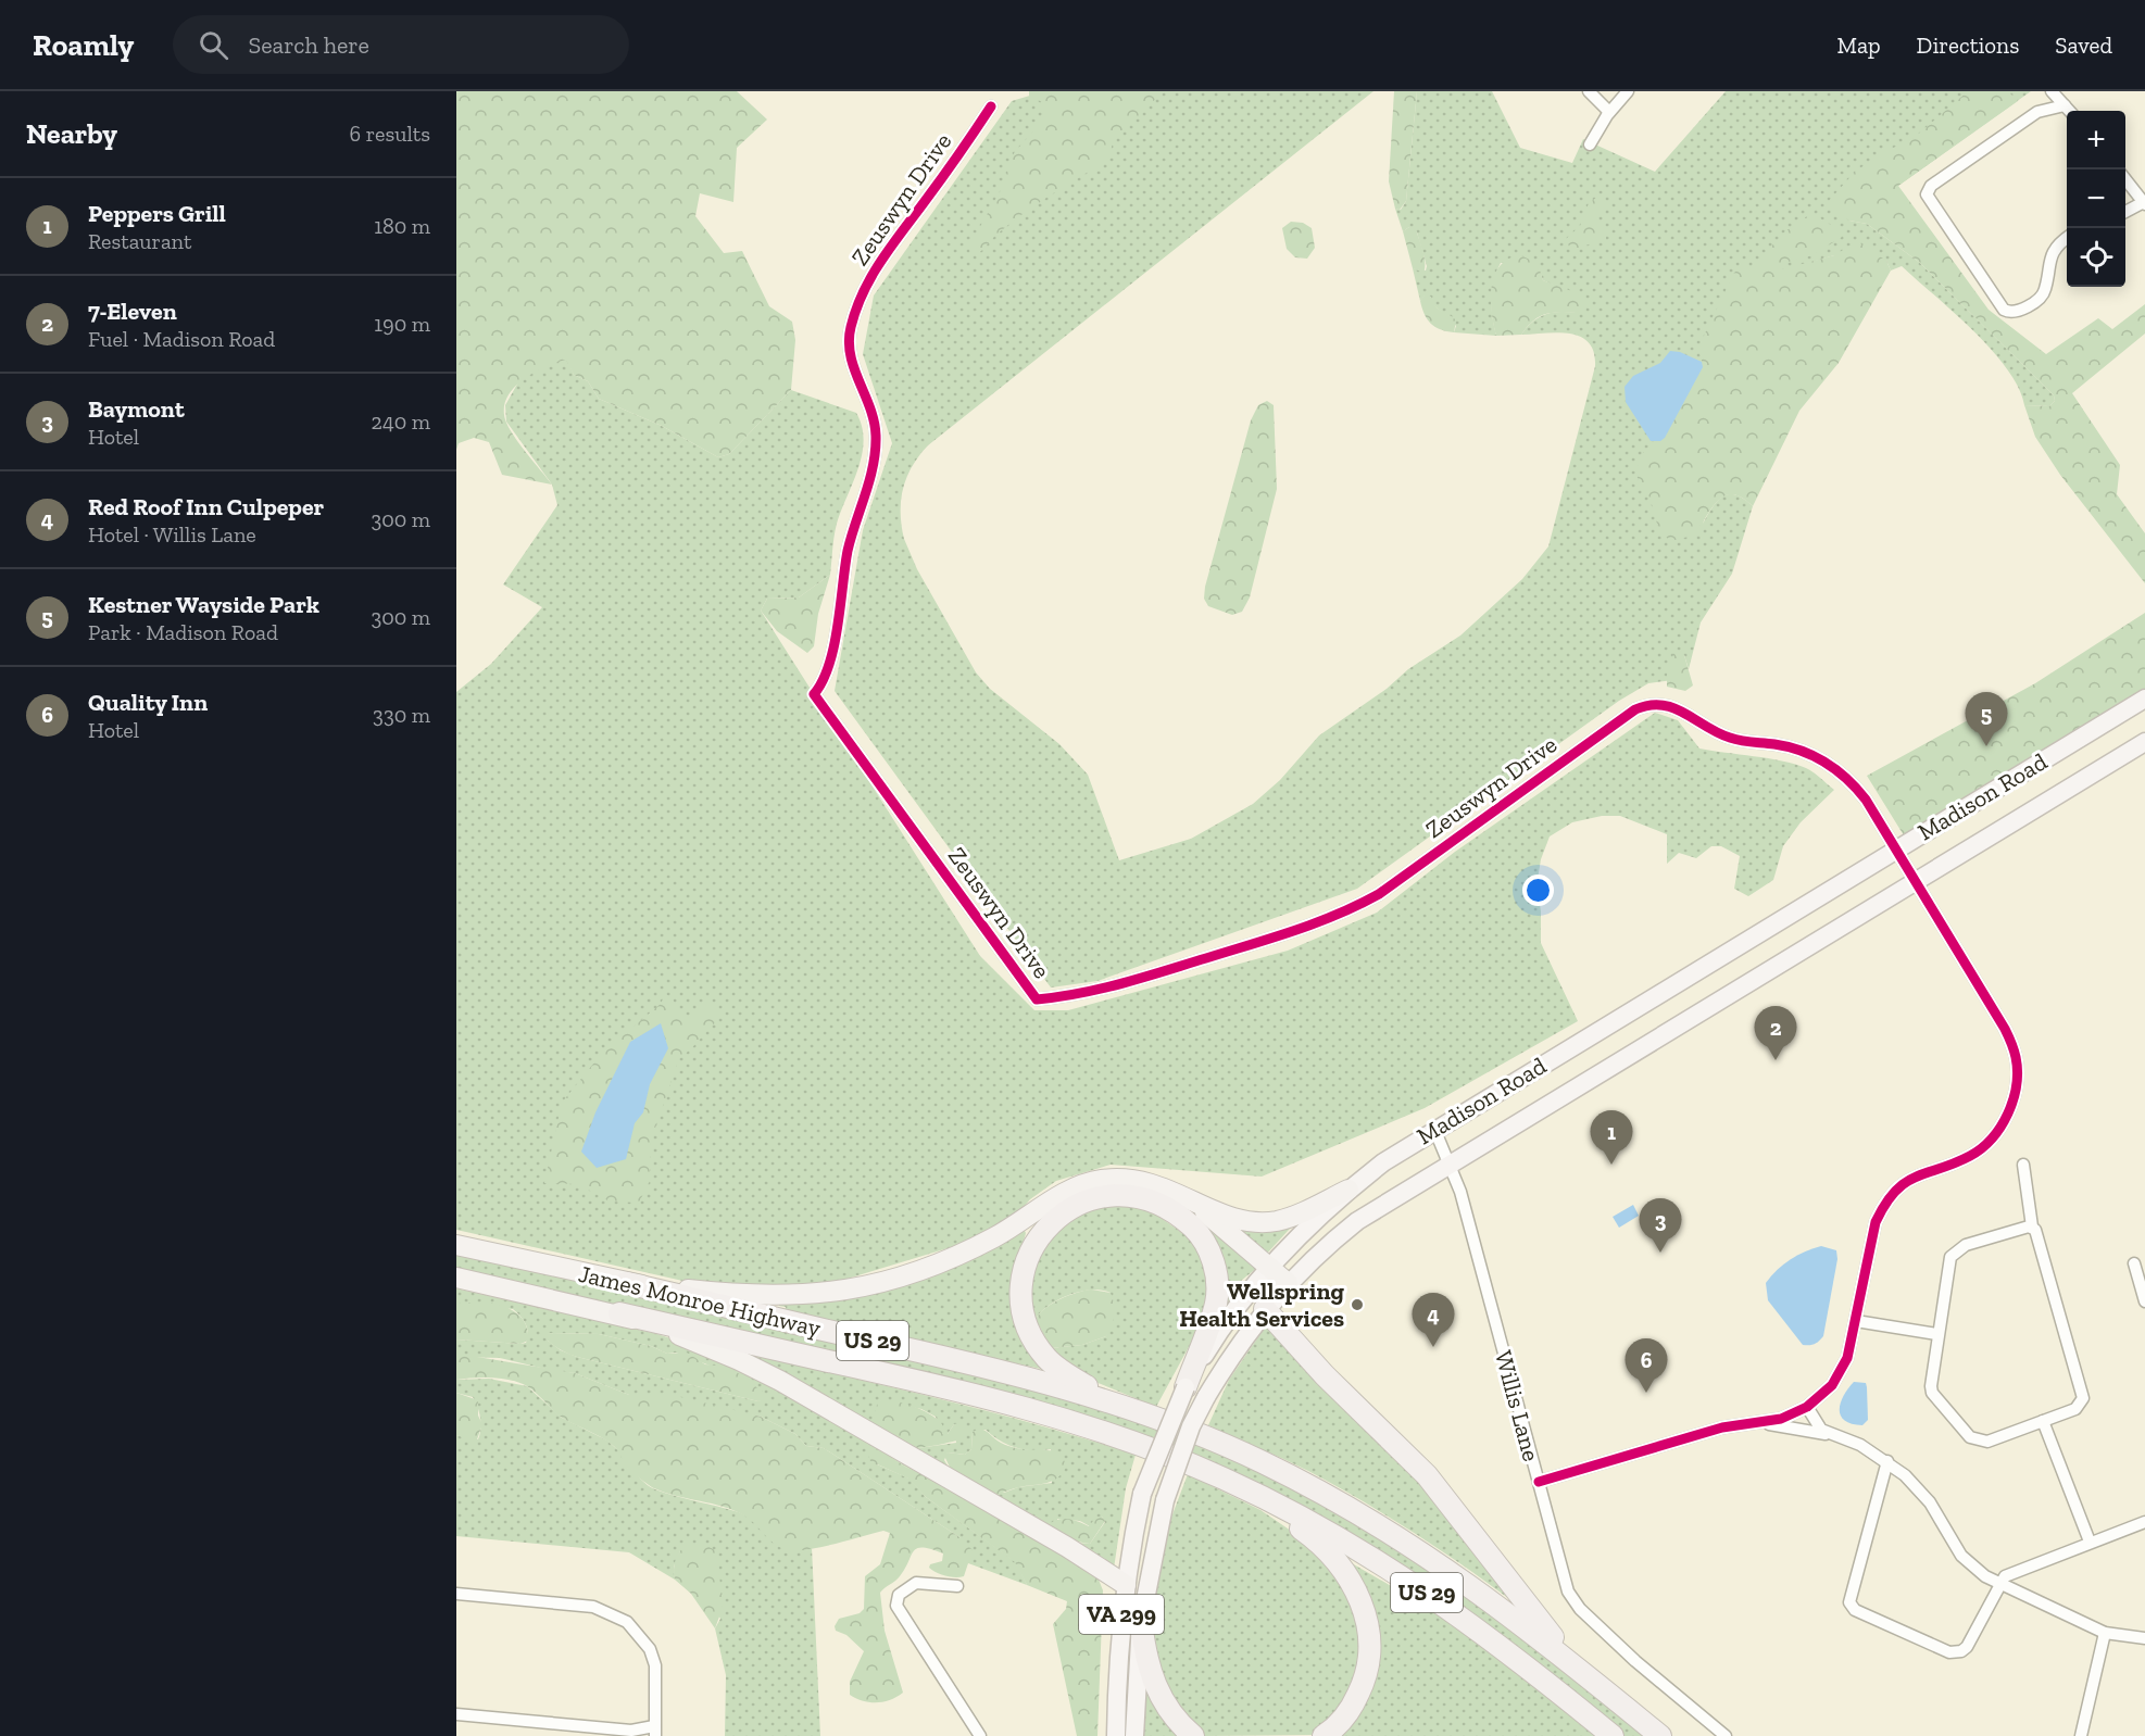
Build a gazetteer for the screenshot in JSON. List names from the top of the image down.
{
  "streets": {
    "highway": ["James Monroe Highway", "US 29"],
    "main road": ["Madison Road", "VA 299"],
    "street": ["Zeuswyn Drive", "Willis Lane"]
  },
  "crossings": [
    ["Zeuswyn Drive", "Madison Road"],
    ["Madison Road", "Willis Lane"]
  ],
  "places": ["Wellspring Health Services"],
  "page": {
    "header": "Roamly",
    "search": "Search here",
    "nav": ["Map", "Directions", "Saved"],
    "heading": ["Nearby", "6 results"],
    "map_buttons": ["+", "−"],
    "list": [
      {
        "mark": "1",
        "name": "Peppers Grill",
        "note": "Restaurant",
        "value": "180 m"
      },
      {
        "mark": "2",
        "name": "7-Eleven",
        "note": "Fuel · Madison Road",
        "value": "190 m"
      },
      {
        "mark": "3",
        "name": "Baymont",
        "note": "Hotel",
        "value": "240 m"
      },
      {
        "mark": "4",
        "name": "Red Roof Inn Culpeper",
        "note": "Hotel · Willis Lane",
        "value": "300 m"
      },
      {
        "mark": "5",
        "name": "Kestner Wayside Park",
        "note": "Park · Madison Road",
        "value": "300 m"
      },
      {
        "mark": "6",
        "name": "Quality Inn",
        "note": "Hotel",
        "value": "330 m"
      }
    ],
    "pins": [
      "5",
      "2",
      "1",
      "3",
      "4",
      "6"
    ]
  }
}
